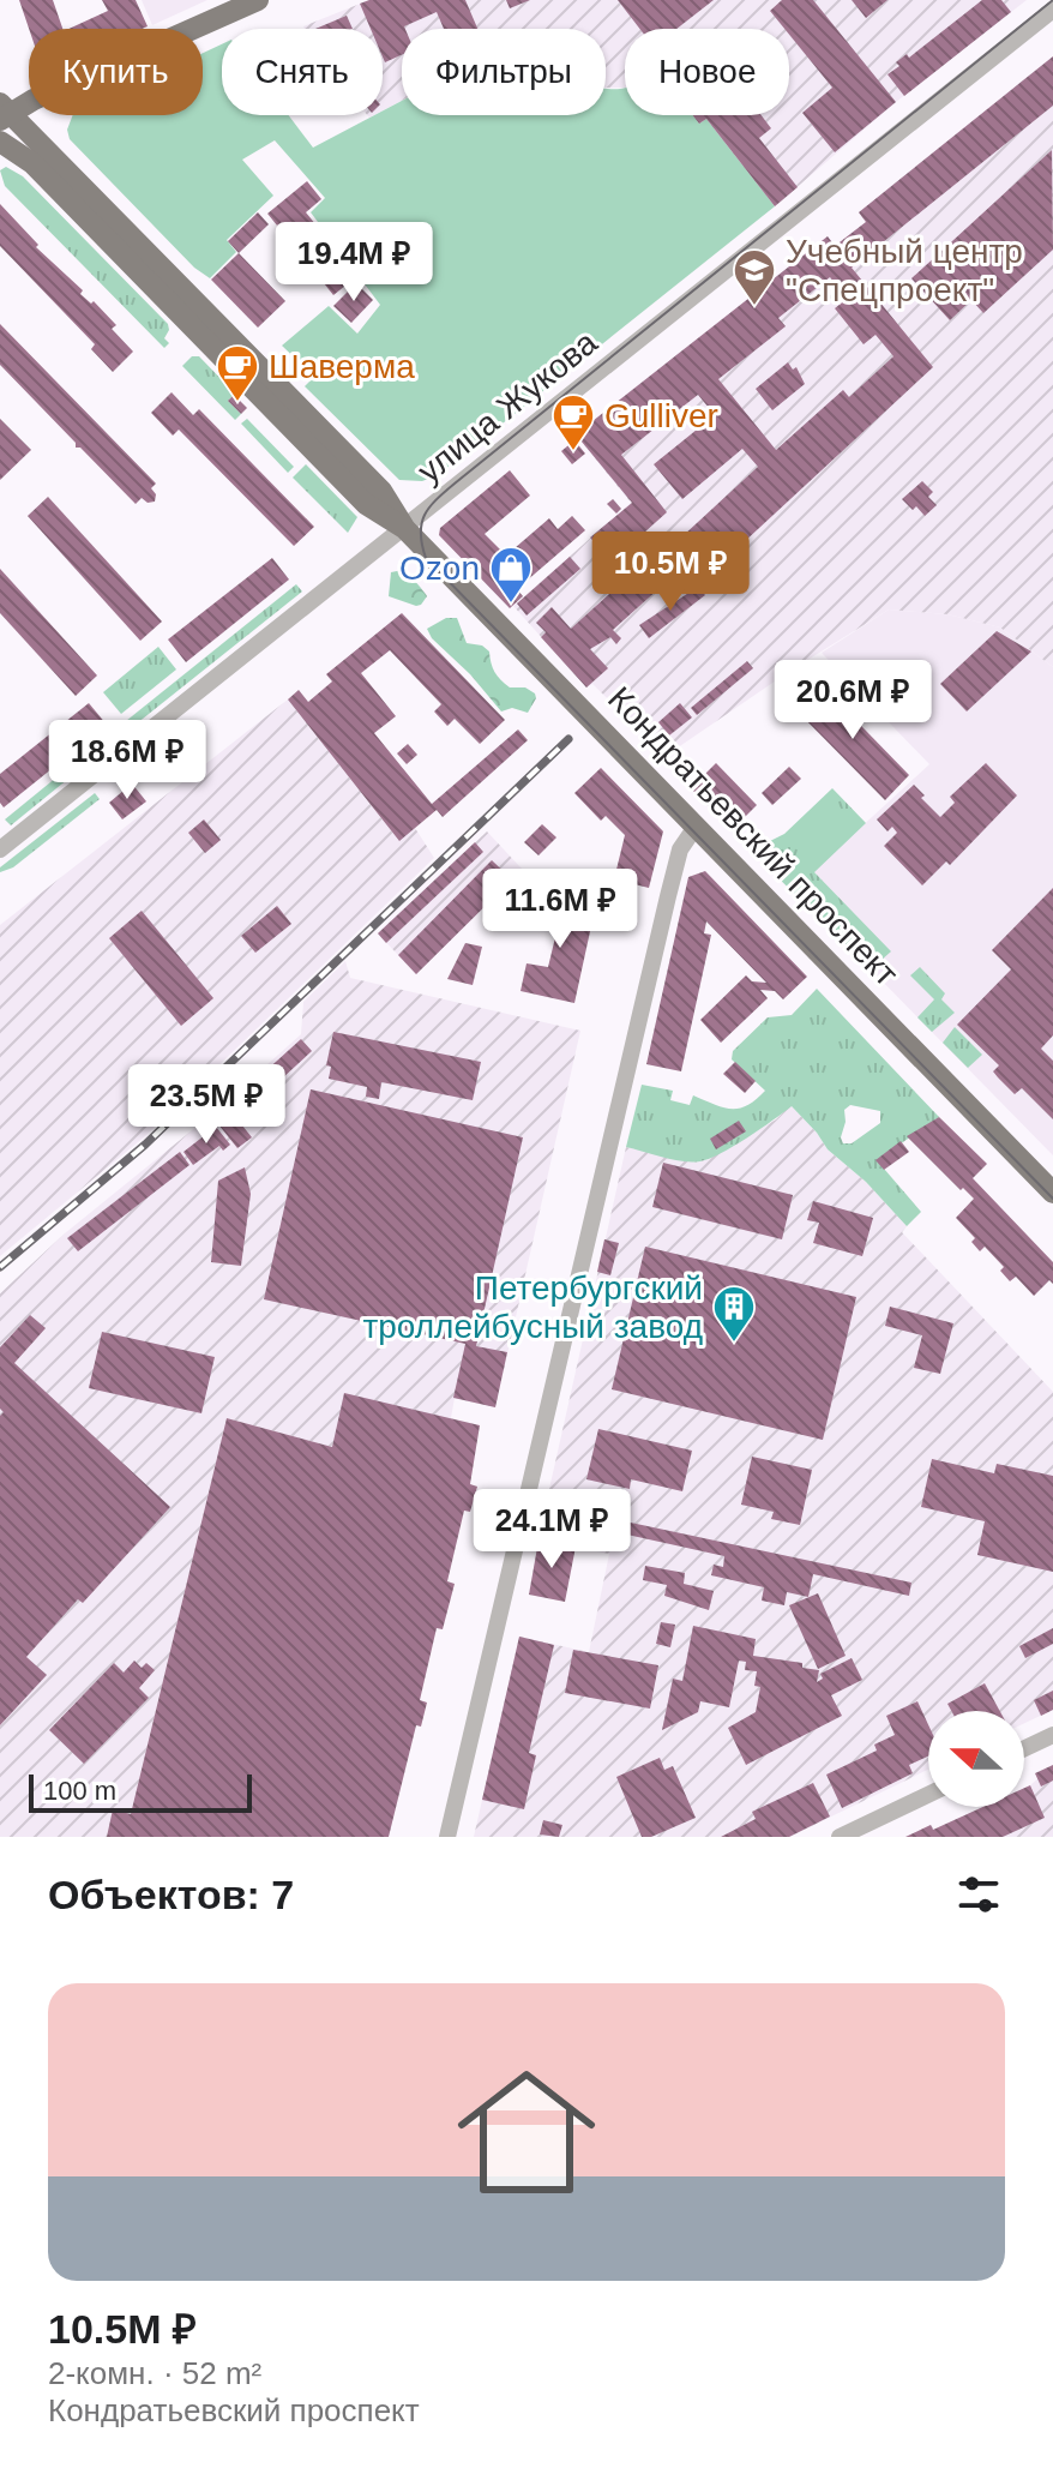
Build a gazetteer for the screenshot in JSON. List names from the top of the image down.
{
  "streets": {
    "main road": ["Кондратьевский проспект"],
    "street": ["улица Жукова"]
  },
  "crossings": [
    ["улица Жукова", "Кондратьевский проспект"]
  ],
  "places": {
    "school or university": ["Учебный центр \"Спецпроект\""],
    "cafe": ["Шаверма", "Gulliver"],
    "shop": ["Ozon"],
    "building": ["Петербургский троллейбусный завод"]
  },
  "scale_bar": "100 m",
  "north": "left",
  "page": {
    "chip": [
      "Купить",
      "Снять",
      "Фильтры",
      "Новое"
    ],
    "price": [
      "19.4M ₽",
      "10.5M ₽",
      "20.6M ₽",
      "18.6M ₽",
      "11.6M ₽",
      "23.5M ₽",
      "24.1M ₽"
    ],
    "scale": "100 m",
    "heading": "Объектов: 7",
    "list": [
      {
        "name": "10.5M ₽",
        "note": "2-комн. · 52 m² · Кондратьевский проспект"
      }
    ]
  }
}
